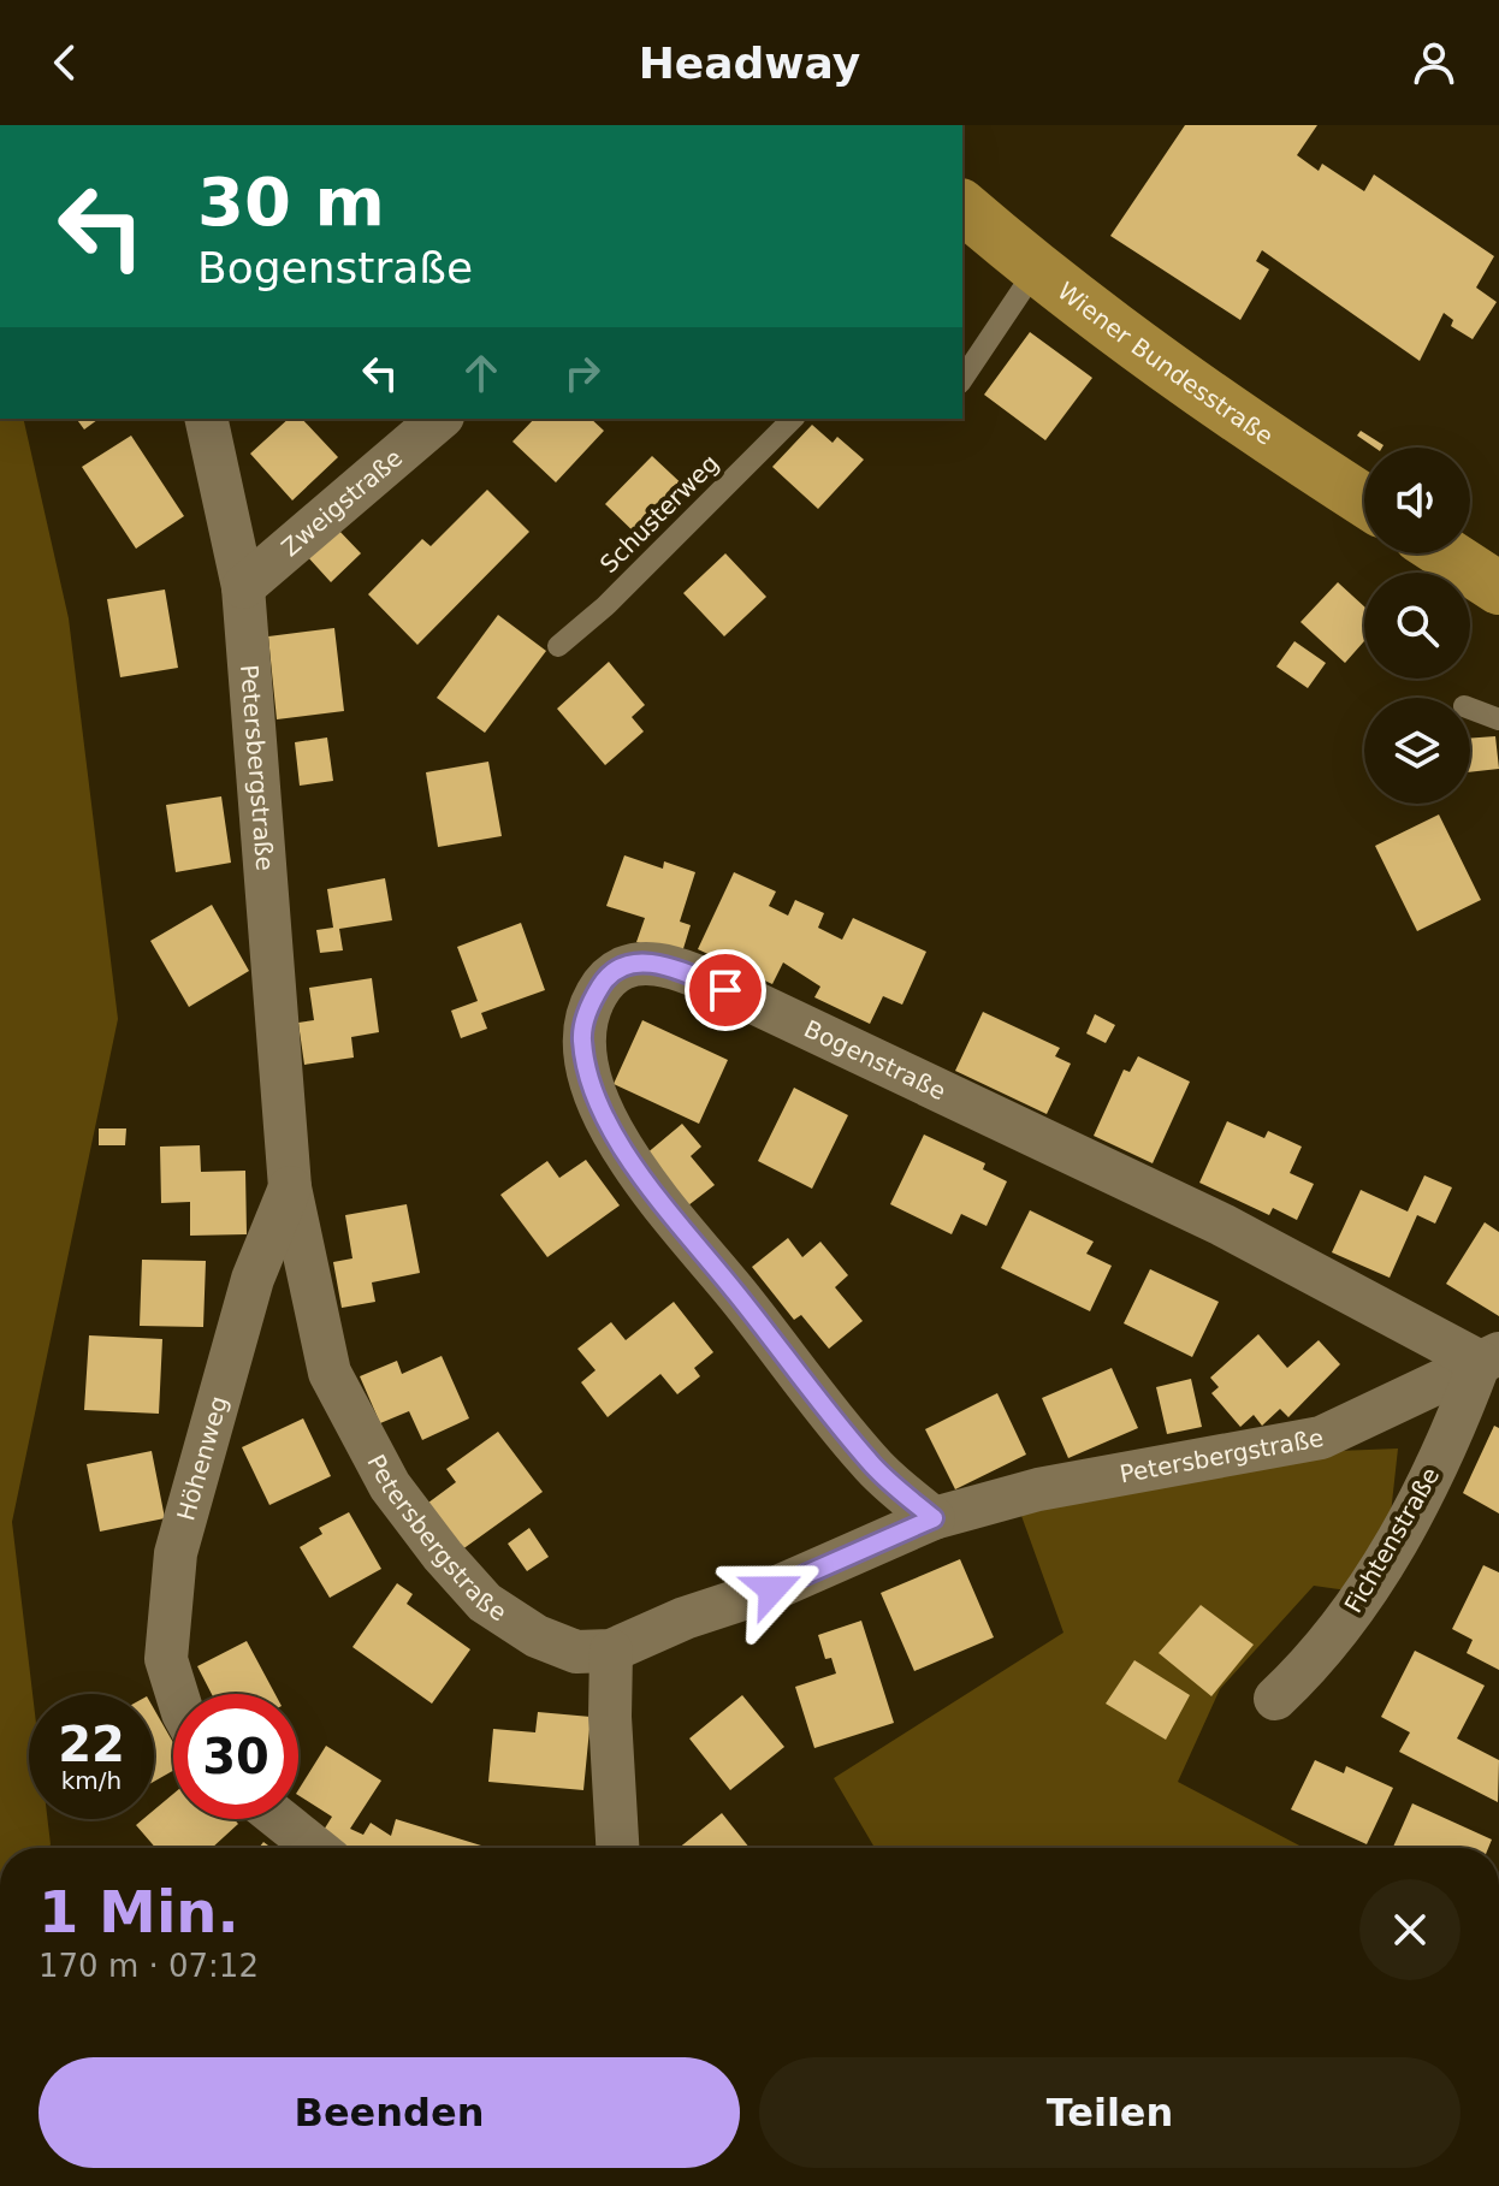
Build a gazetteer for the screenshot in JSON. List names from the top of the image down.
{
  "streets": {
    "main road": ["Wiener Bundesstraße"],
    "street": [
      "Zweigstraße",
      "Petersbergstraße",
      "Bogenstraße",
      "Höhenweg",
      "Fichtenstraße"
    ],
    "lane": ["Schusterweg"]
  },
  "crossings": [
    ["Zweigstraße", "Petersbergstraße"],
    ["Petersbergstraße", "Bogenstraße"],
    ["Petersbergstraße", "Höhenweg"],
    ["Petersbergstraße", "Fichtenstraße"],
    ["Bogenstraße", "Fichtenstraße"]
  ],
  "page": {
    "header": "Headway",
    "turn": ["30 m", "Bogenstraße"],
    "speed": "22 km/h",
    "limit": "30",
    "heading": ["1 Min.", "170 m · 07:12"],
    "buttons": ["Beenden", "Teilen"]
  }
}
